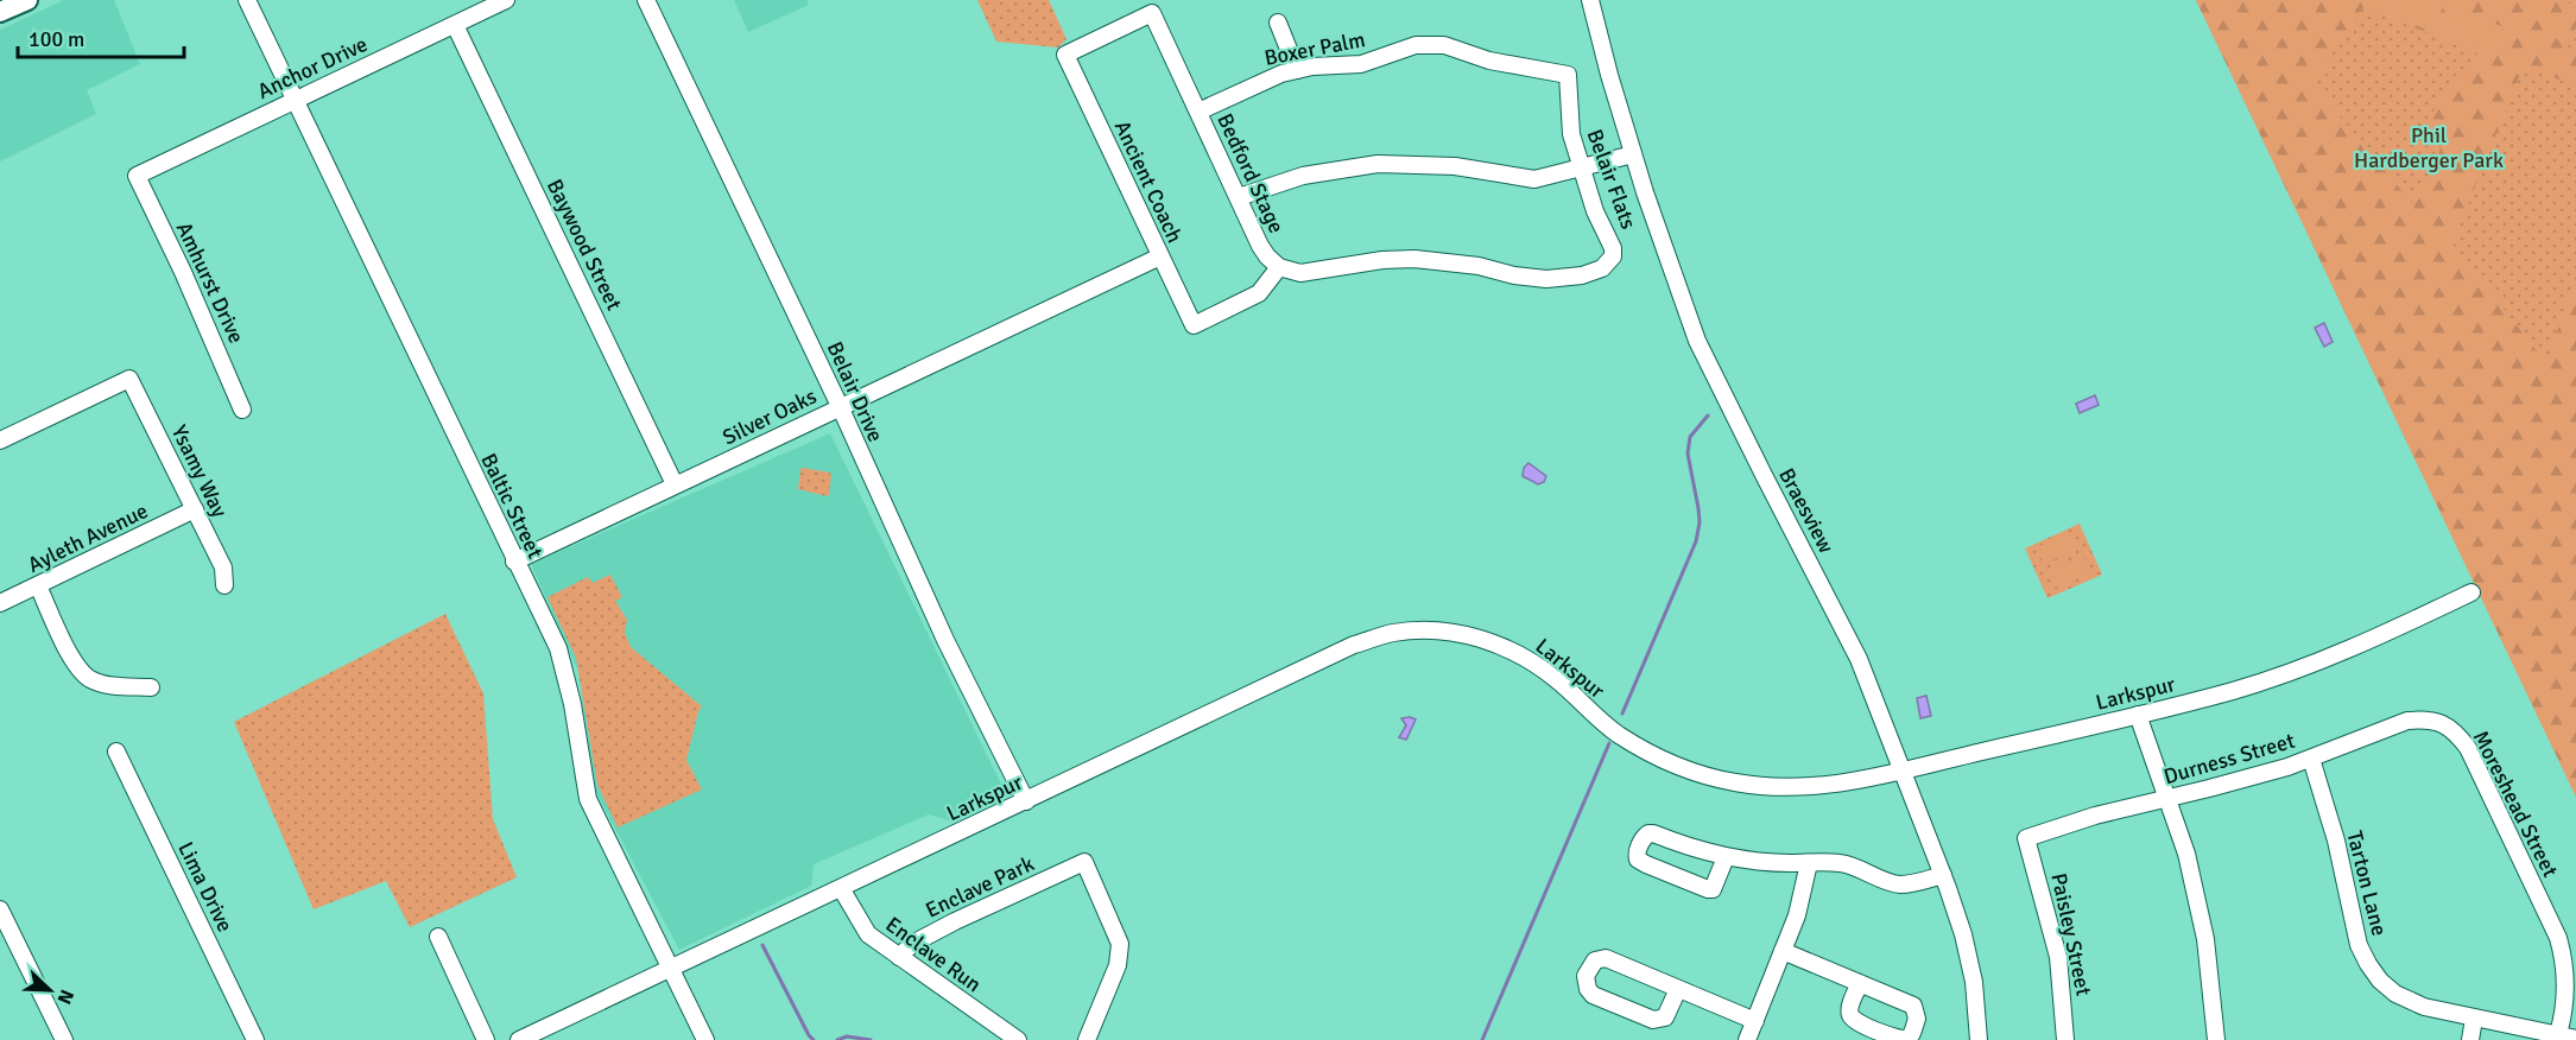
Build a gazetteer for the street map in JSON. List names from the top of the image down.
{
  "streets": {
    "street": [
      "Boxer Palm",
      "Anchor Drive",
      "Bedford Stage",
      "Belair Flats",
      "Ancient Coach",
      "Baywood Street",
      "Amhurst Drive",
      "Belair Drive",
      "Silver Oaks",
      "Ysamy Way",
      "Baltic Street",
      "Braesview",
      "Ayleth Avenue",
      "Larkspur",
      "Durness Street",
      "Moreshead Street",
      "Tarton Lane",
      "Lima Drive",
      "Enclave Park",
      "Paisley Street",
      "Enclave Run"
    ]
  },
  "crossings": [
    ["Boxer Palm", "Bedford Stage"],
    ["Boxer Palm", "Belair Flats"],
    ["Anchor Drive", "Baywood Street"],
    ["Anchor Drive", "Amhurst Drive"],
    ["Anchor Drive", "Baltic Street"],
    ["Bedford Stage", "Belair Flats"],
    ["Bedford Stage", "Ancient Coach"],
    ["Belair Flats", "Ancient Coach"],
    ["Ancient Coach", "Silver Oaks"],
    ["Baywood Street", "Silver Oaks"],
    ["Belair Drive", "Silver Oaks"],
    ["Belair Drive", "Larkspur"],
    ["Silver Oaks", "Baltic Street"],
    ["Ysamy Way", "Ayleth Avenue"],
    ["Baltic Street", "Larkspur"],
    ["Braesview", "Larkspur"],
    ["Larkspur", "Enclave Run"],
    ["Durness Street", "Moreshead Street"],
    ["Durness Street", "Tarton Lane"],
    ["Durness Street", "Paisley Street"],
    ["Moreshead Street", "Tarton Lane"],
    ["Enclave Park", "Enclave Run"]
  ],
  "parks": ["Phil Hardberger Park"],
  "scale_bar": "100 m",
  "north": "bottom right"
}
